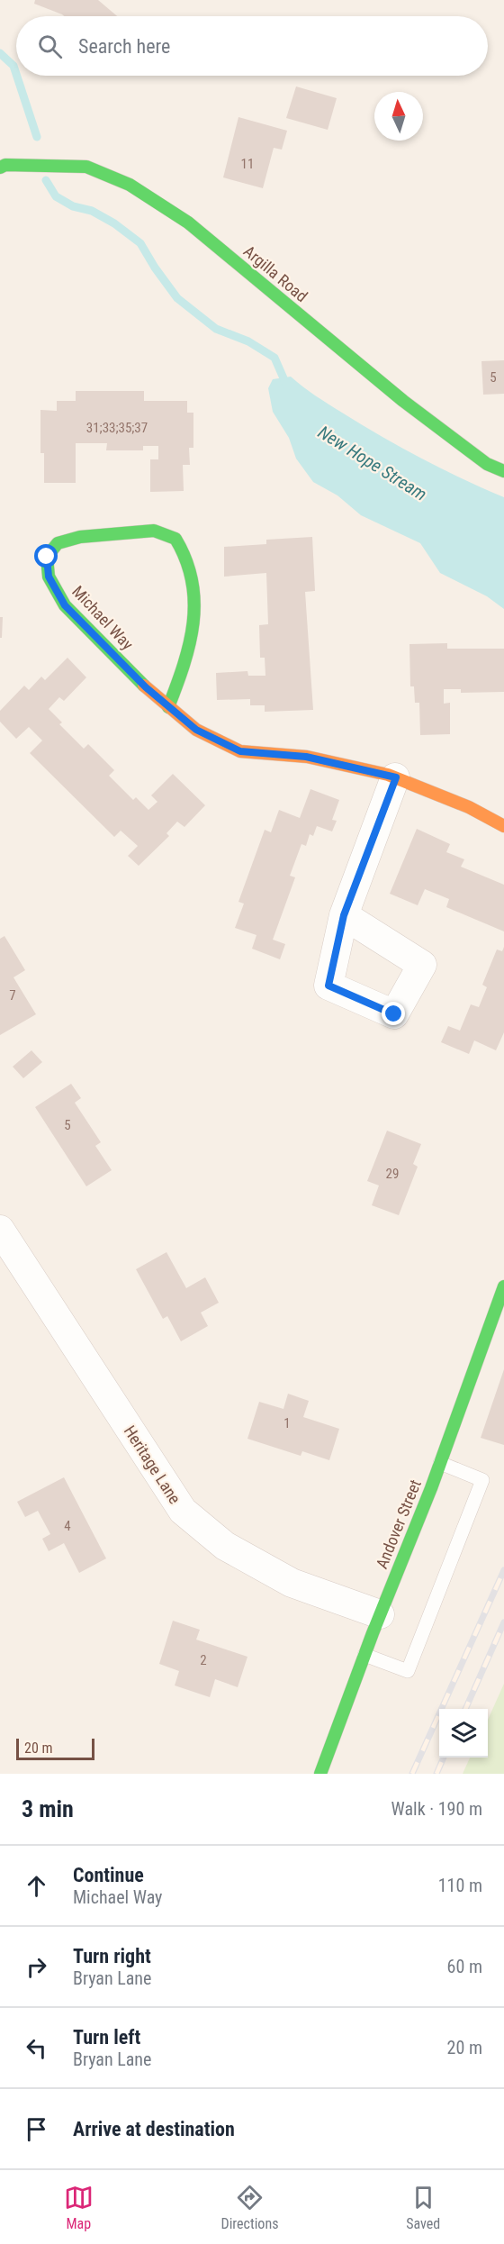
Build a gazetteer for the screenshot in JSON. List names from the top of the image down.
{
  "streets": {
    "street": [
      "Argilla Road",
      "Michael Way",
      "Heritage Lane",
      "Andover Street"
    ]
  },
  "crossings": [
    ["Heritage Lane", "Andover Street"]
  ],
  "water": ["New Hope Stream"],
  "house_numbers": [
    "11",
    "5",
    "31;33;35;37",
    "7",
    "5",
    "29",
    "1",
    "4",
    "2"
  ],
  "scale_bar": "20 m",
  "north": "top",
  "page": {
    "search": "Search here",
    "scale": "20 m",
    "heading": ["3 min", "Walk · 190 m"],
    "list": [
      ["Continue", "Michael Way", "110 m"],
      ["Turn right", "Bryan Lane", "60 m"],
      ["Turn left", "Bryan Lane", "20 m"],
      "Arrive at destination"
    ],
    "nav": ["Map", "Directions", "Saved"]
  }
}
